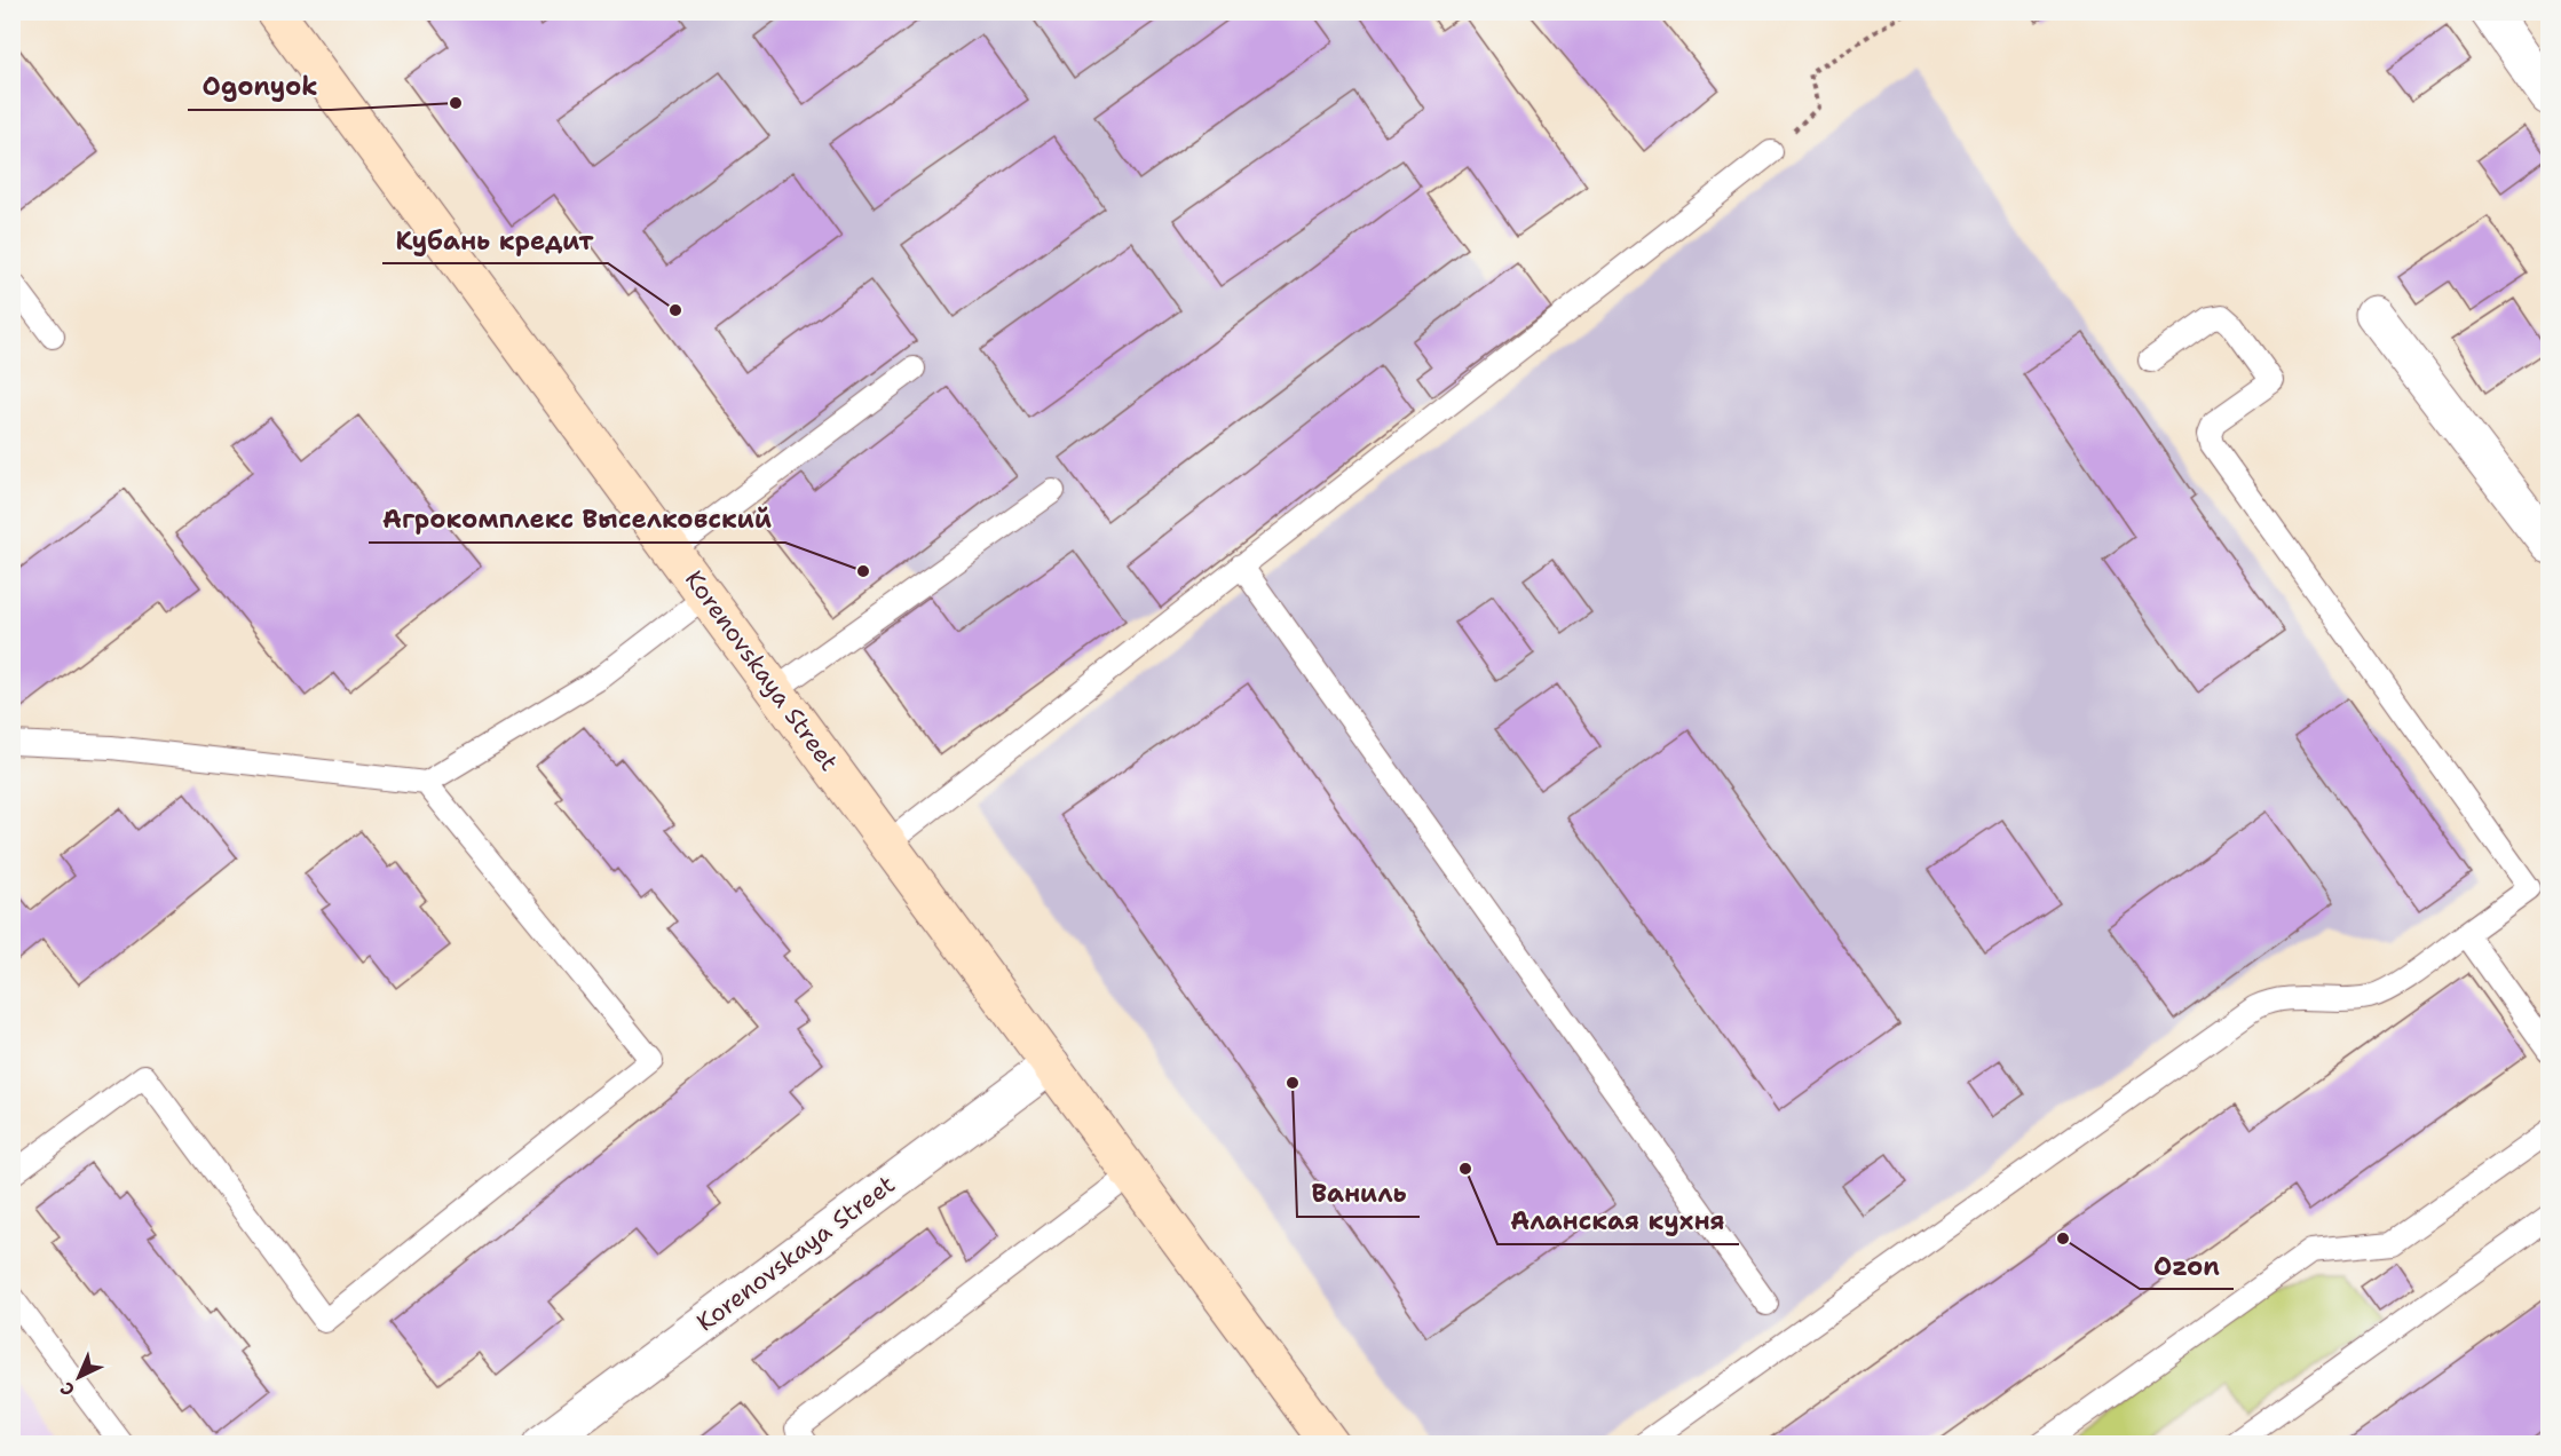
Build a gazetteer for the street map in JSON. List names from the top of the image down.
{
  "streets": {
    "street": ["Korenovskaya Street"]
  },
  "places": [
    "Ogonyok",
    "Кубань кредит",
    "Агрокомплекс Выселковский",
    "Ваниль",
    "Аланская кухня",
    "Ozon"
  ],
  "north": "bottom left"
}
